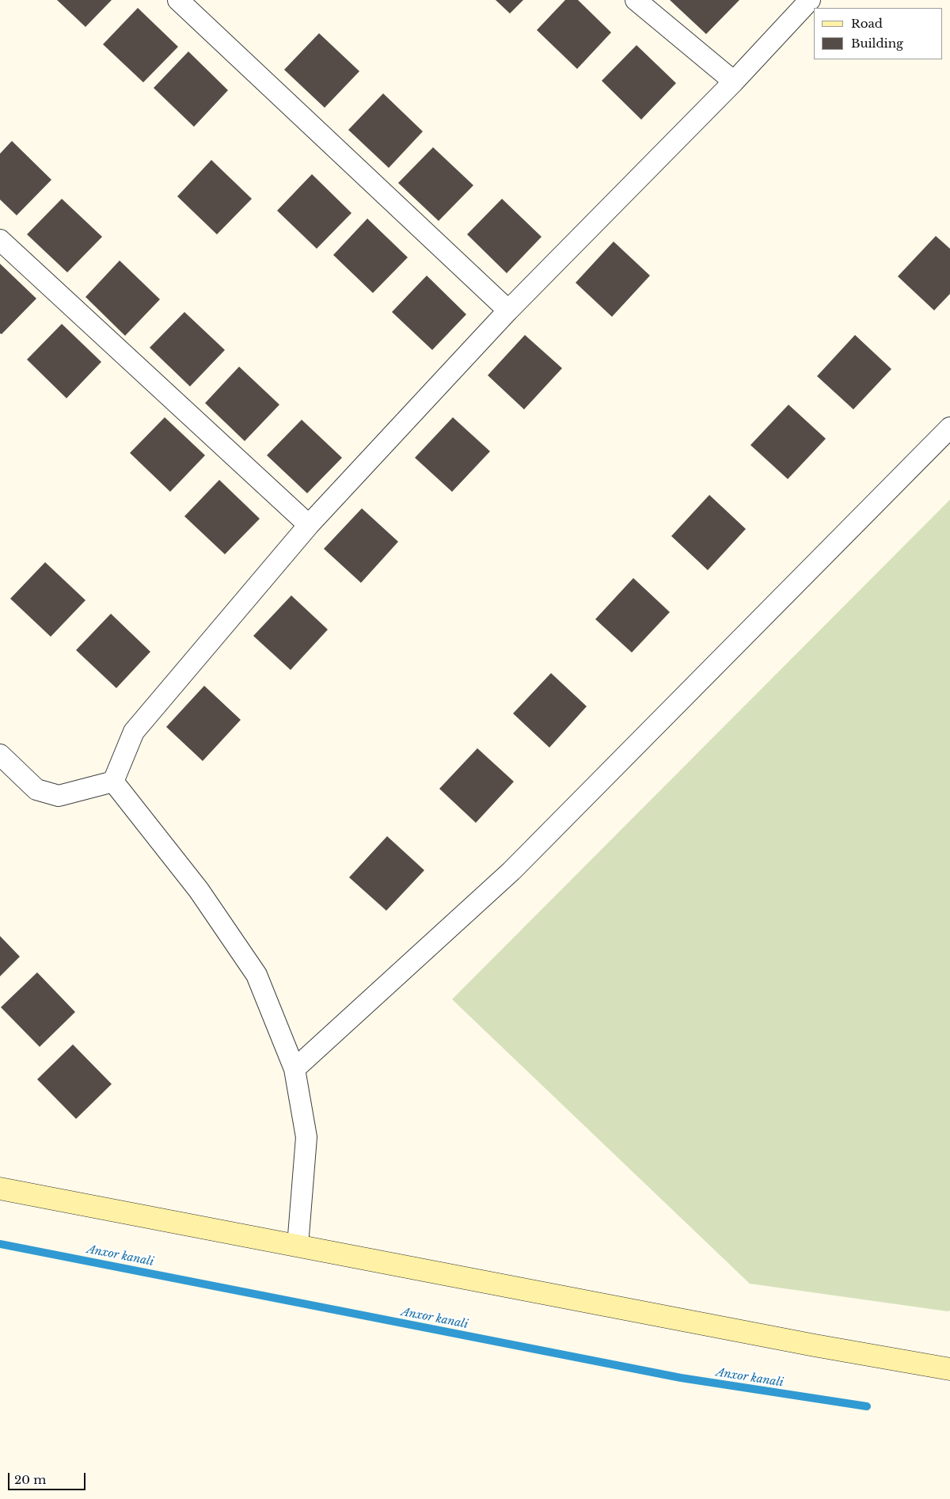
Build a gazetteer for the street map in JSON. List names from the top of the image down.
{
  "water": ["Anxor kanali"],
  "legend": ["Road", "Building"],
  "scale_bar": "20 m"
}
